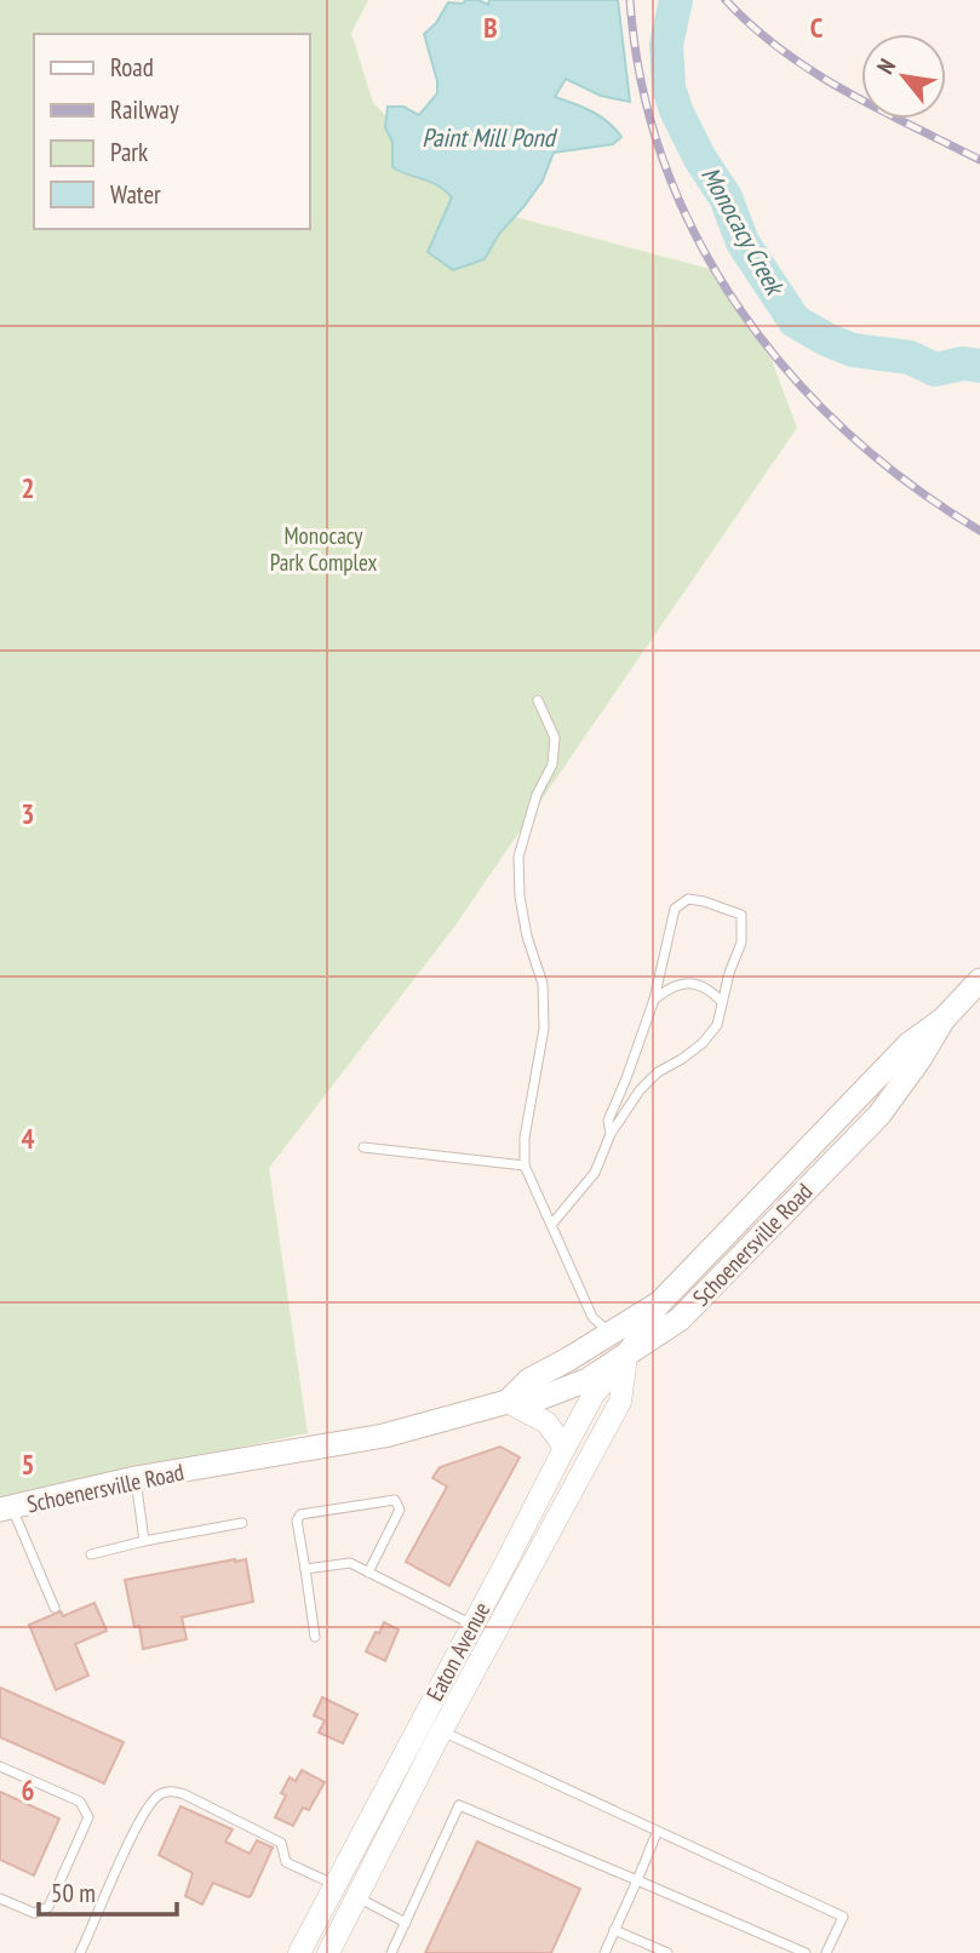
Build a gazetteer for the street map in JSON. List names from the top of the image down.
{
  "streets": {
    "main road": ["Schoenersville Road"],
    "street": ["Eaton Avenue"]
  },
  "crossings": [
    ["Schoenersville Road", "Eaton Avenue"]
  ],
  "water": ["Paint Mill Pond", "Monocacy Creek"],
  "parks": ["Monocacy Park Complex"],
  "legend": [
    "Road",
    "Railway",
    "Park",
    "Water"
  ],
  "scale_bar": "50 m",
  "north": "top left",
  "grid": {
    "columns": ["B", "C"],
    "rows": [
      "2",
      "3",
      "4",
      "5",
      "6"
    ]
  }
}
